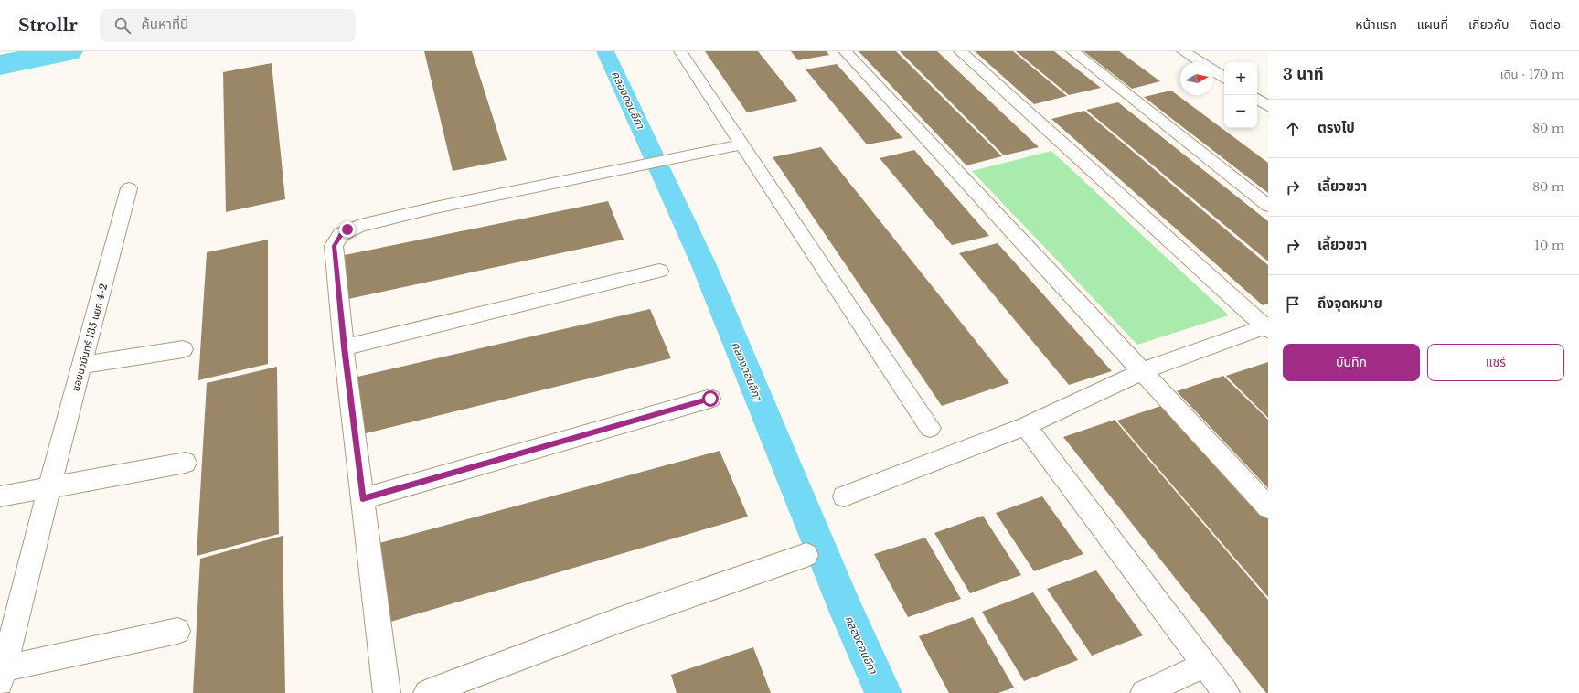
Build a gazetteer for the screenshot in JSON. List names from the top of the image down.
{
  "streets": {
    "street": ["ซอยนวมินทร์ 135 แยก 4-2"]
  },
  "water": ["คลองดอนอีกา"],
  "north": "right",
  "page": {
    "header": "Strollr",
    "search": "ค้นหาที่นี่",
    "nav": [
      "หน้าแรก",
      "แผนที่",
      "เกี่ยวกับ",
      "ติดต่อ"
    ],
    "heading": ["3 นาที", "เดิน · 170 m"],
    "map_buttons": ["+", "−"],
    "list": [
      ["ตรงไป", "80 m"],
      ["เลี้ยวขวา", "80 m"],
      ["เลี้ยวขวา", "10 m"],
      "ถึงจุดหมาย"
    ],
    "buttons": ["บันทึก", "แชร์"]
  }
}
